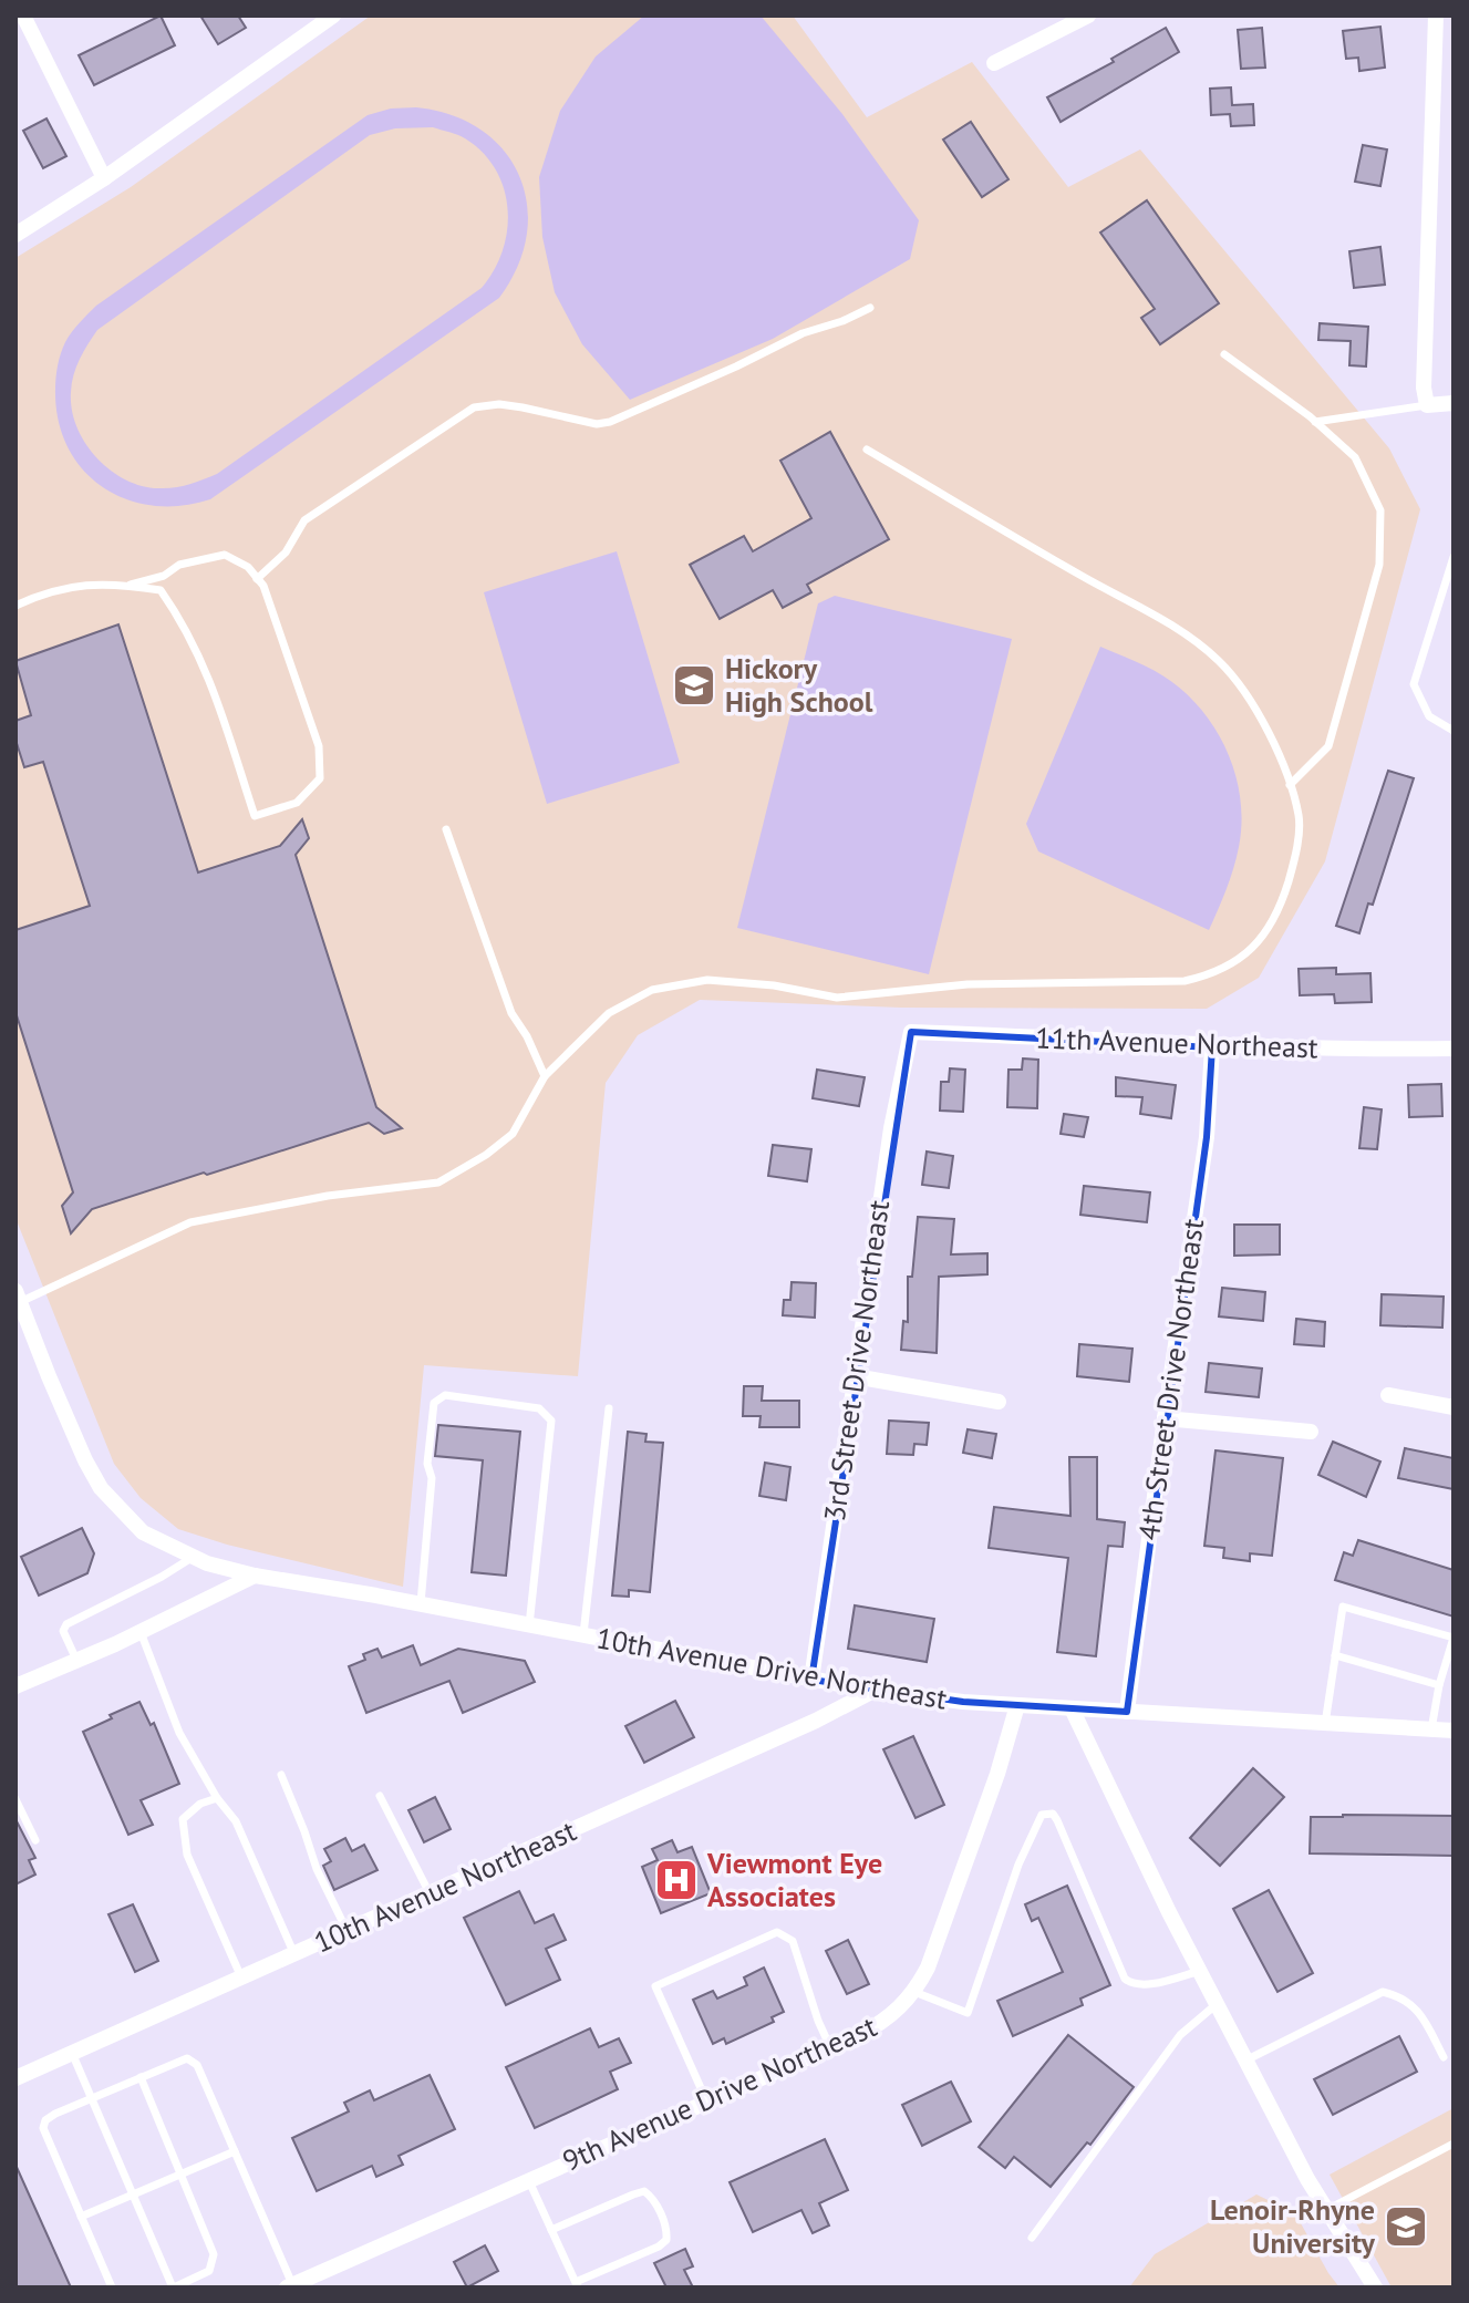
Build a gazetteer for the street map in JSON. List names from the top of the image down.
{
  "streets": {
    "street": [
      "11th Avenue Northeast",
      "3rd Street Drive Northeast",
      "4th Street Drive Northeast",
      "10th Avenue Drive Northeast",
      "10th Avenue Northeast",
      "9th Avenue Drive Northeast"
    ]
  },
  "crossings": [
    ["11th Avenue Northeast", "3rd Street Drive Northeast"],
    ["11th Avenue Northeast", "4th Street Drive Northeast"],
    ["3rd Street Drive Northeast", "10th Avenue Drive Northeast"],
    ["4th Street Drive Northeast", "10th Avenue Drive Northeast"],
    ["10th Avenue Drive Northeast", "10th Avenue Northeast"],
    ["10th Avenue Drive Northeast", "9th Avenue Drive Northeast"]
  ],
  "places": {
    "school or university": ["Hickory High School", "Lenoir-Rhyne University"],
    "hospital": ["Viewmont Eye Associates"]
  }
}
